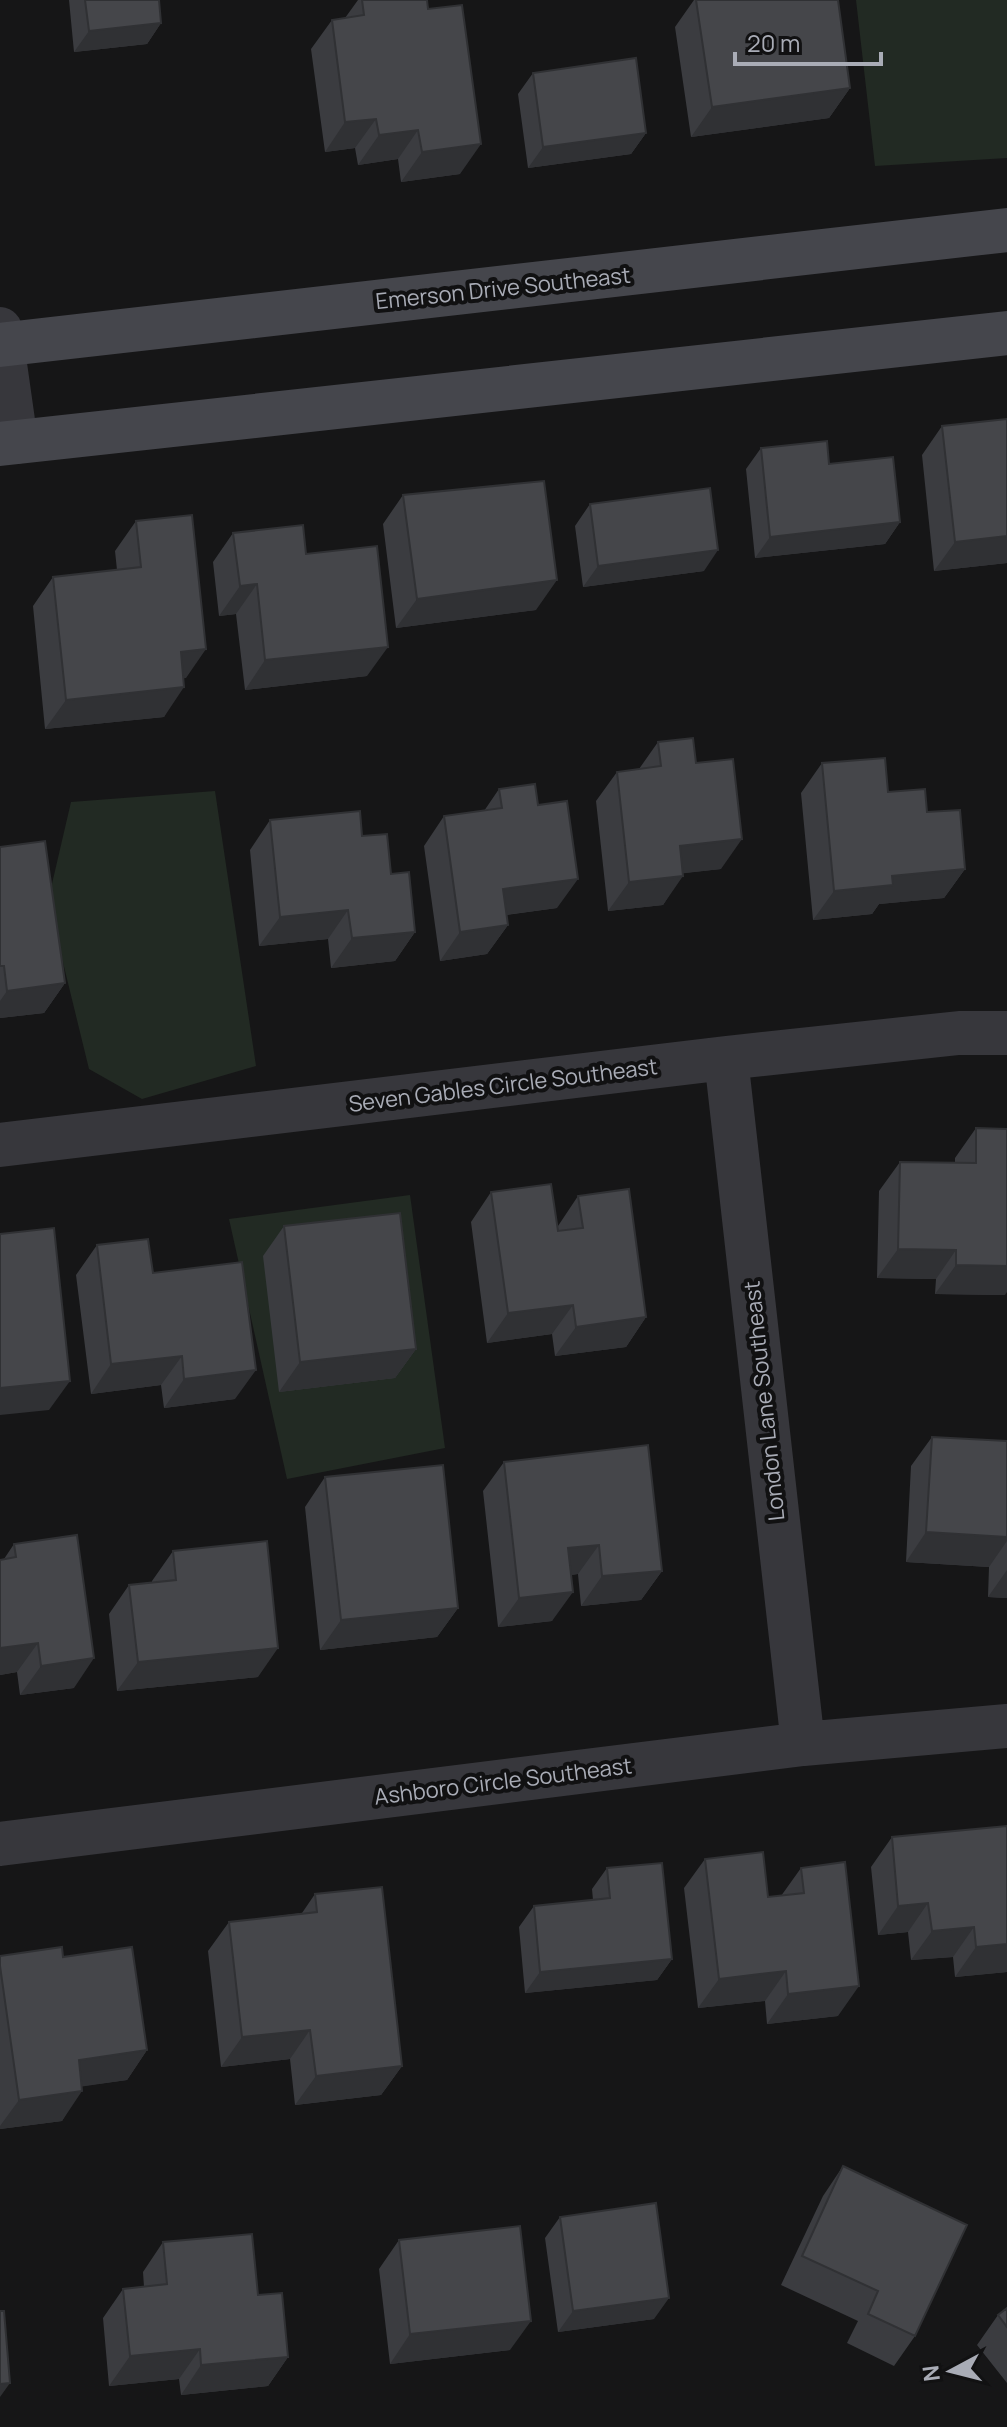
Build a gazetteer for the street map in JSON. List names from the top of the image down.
{
  "streets": {
    "street": [
      "Emerson Drive Southeast",
      "Seven Gables Circle Southeast",
      "London Lane Southeast",
      "Ashboro Circle Southeast"
    ]
  },
  "crossings": [
    ["Seven Gables Circle Southeast", "London Lane Southeast"],
    ["London Lane Southeast", "Ashboro Circle Southeast"]
  ],
  "scale_bar": "20 m",
  "north": "left"
}
